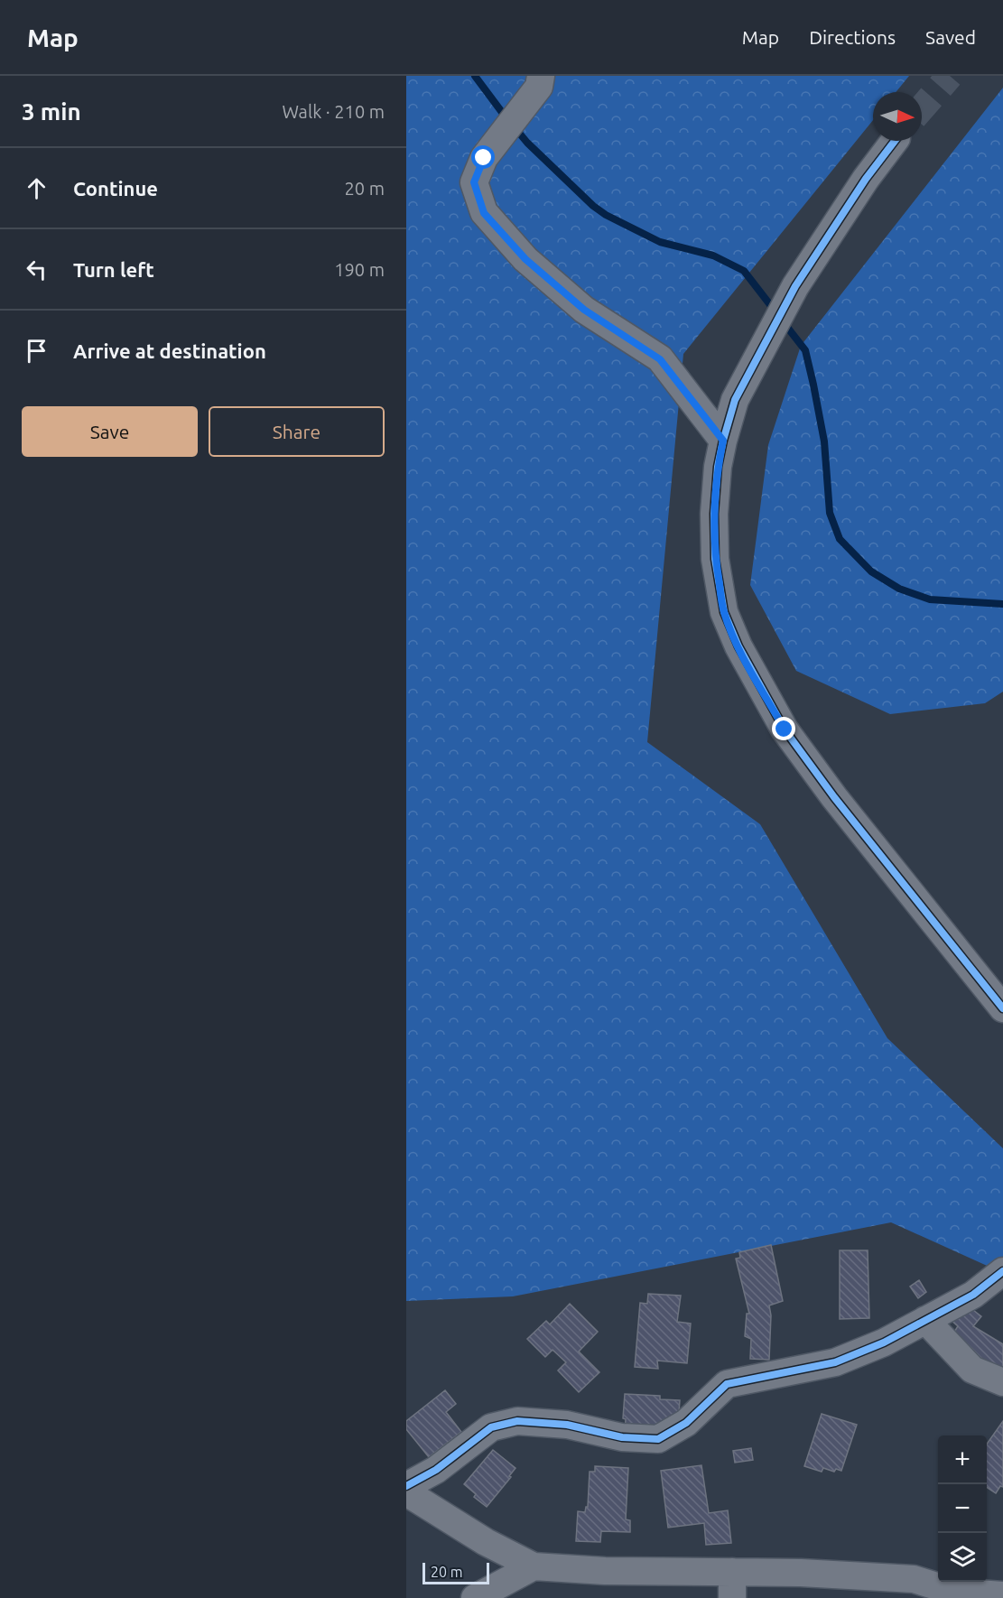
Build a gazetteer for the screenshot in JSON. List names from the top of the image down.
{
  "scale_bar": "20 m",
  "north": "right",
  "page": {
    "header": "Map",
    "nav": ["Map", "Directions", "Saved"],
    "heading": ["3 min", "Walk · 210 m"],
    "list": [
      ["Continue", "20 m"],
      ["Turn left", "190 m"],
      "Arrive at destination"
    ],
    "buttons": ["Save", "Share"],
    "map_buttons": ["+", "−"],
    "scale": "20 m"
  }
}
